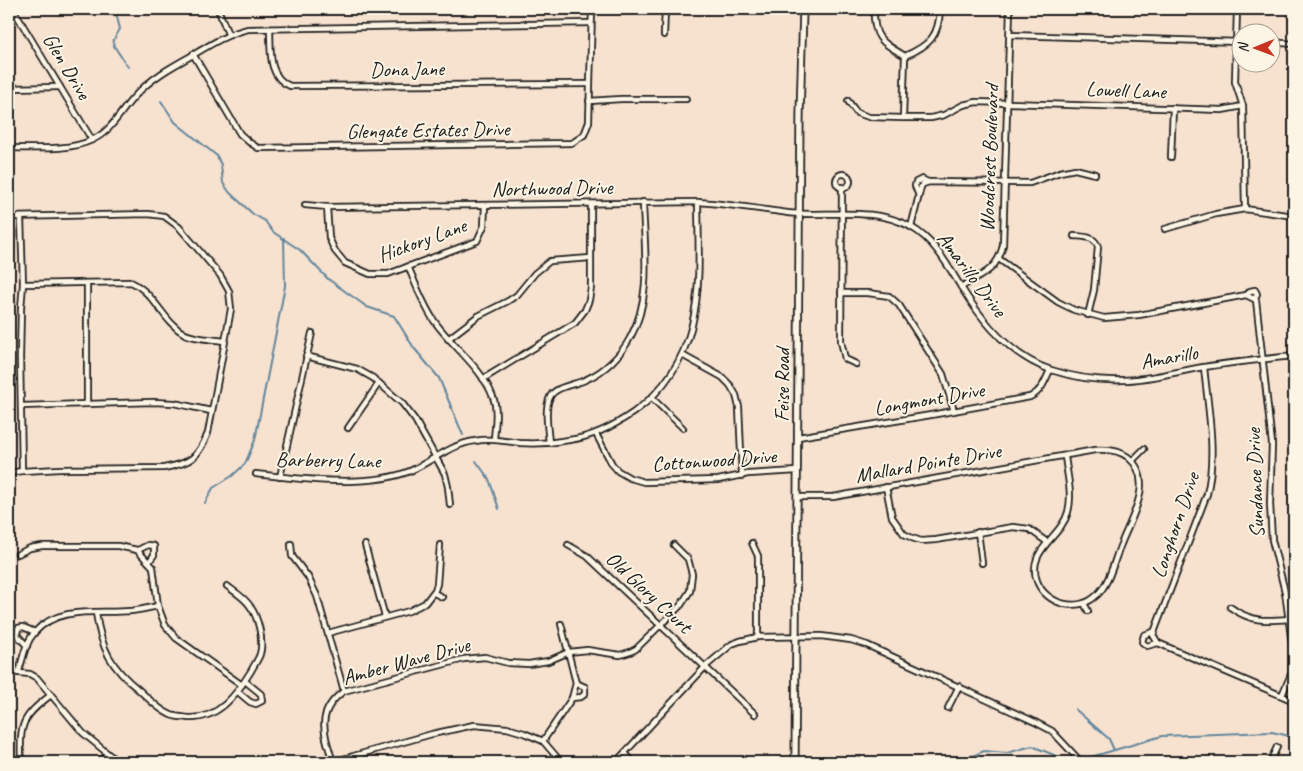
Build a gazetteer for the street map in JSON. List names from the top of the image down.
{
  "streets": {
    "main road": ["Feise Road"],
    "street": [
      "Glen Drive",
      "Dona Jane",
      "Lowell Lane",
      "Glengate Estates Drive",
      "Woodcrest Boulevard",
      "Northwood Drive",
      "Hickory Lane",
      "Amarillo Drive",
      "Amarillo",
      "Longmont Drive",
      "Barberry Lane",
      "Cottonwood Drive",
      "Mallard Pointe Drive",
      "Sundance Drive",
      "Longhorn Drive",
      "Old Glory Court",
      "Amber Wave Drive"
    ]
  },
  "crossings": [
    ["Dona Jane", "Glengate Estates Drive"],
    ["Lowell Lane", "Woodcrest Boulevard"],
    ["Woodcrest Boulevard", "Amarillo Drive"],
    ["Woodcrest Boulevard", "Sundance Drive"],
    ["Northwood Drive", "Hickory Lane"],
    ["Northwood Drive", "Amarillo Drive"],
    ["Northwood Drive", "Feise Road"],
    ["Northwood Drive", "Barberry Lane"],
    ["Amarillo Drive", "Amarillo"],
    ["Amarillo Drive", "Feise Road"],
    ["Amarillo Drive", "Longmont Drive"],
    ["Amarillo", "Longmont Drive"],
    ["Amarillo", "Sundance Drive"],
    ["Amarillo", "Longhorn Drive"],
    ["Feise Road", "Longmont Drive"],
    ["Feise Road", "Cottonwood Drive"],
    ["Feise Road", "Mallard Pointe Drive"],
    ["Barberry Lane", "Cottonwood Drive"],
    ["Sundance Drive", "Longhorn Drive"],
    ["Old Glory Court", "Amber Wave Drive"]
  ],
  "north": "left"
}
